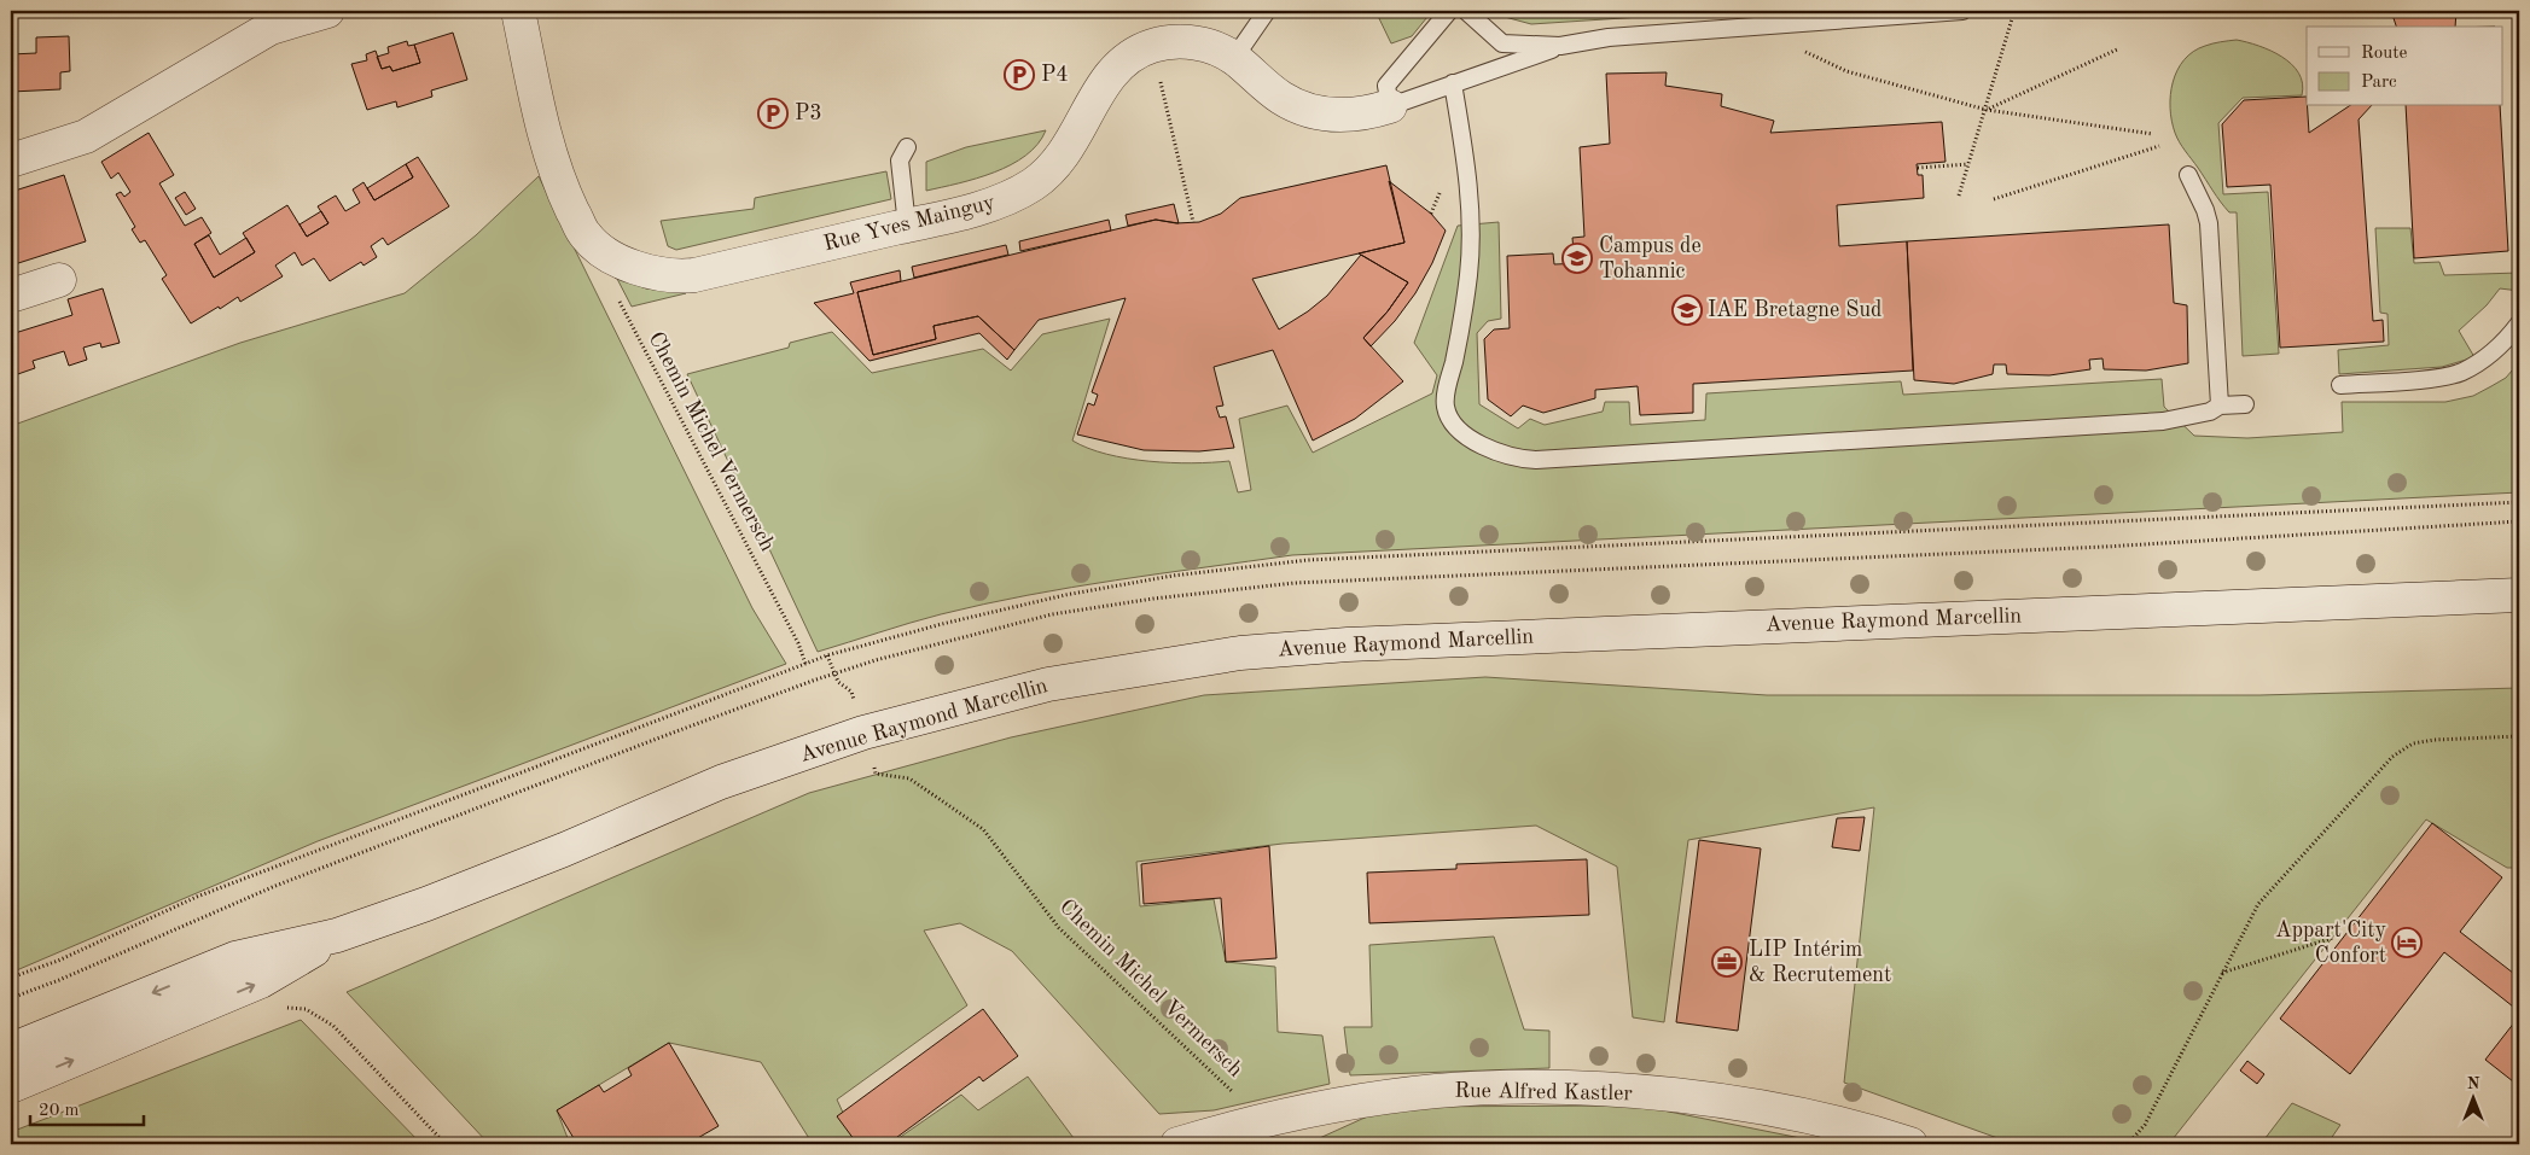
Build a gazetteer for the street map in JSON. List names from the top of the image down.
{
  "streets": {
    "main road": ["Rue Yves Mainguy", "Avenue Raymond Marcellin", "Rue Alfred Kastler"],
    "path": ["Chemin Michel Vermersch"]
  },
  "places": {
    "parking": ["P4", "P3"],
    "school or university": ["Campus de Tohannic", "IAE Bretagne Sud"],
    "hotel": ["Appart'City Confort"],
    "office": ["LIP Intérim & Recrutement"]
  },
  "legend": ["Route", "Parc"],
  "scale_bar": "20 m",
  "north": "top"
}
